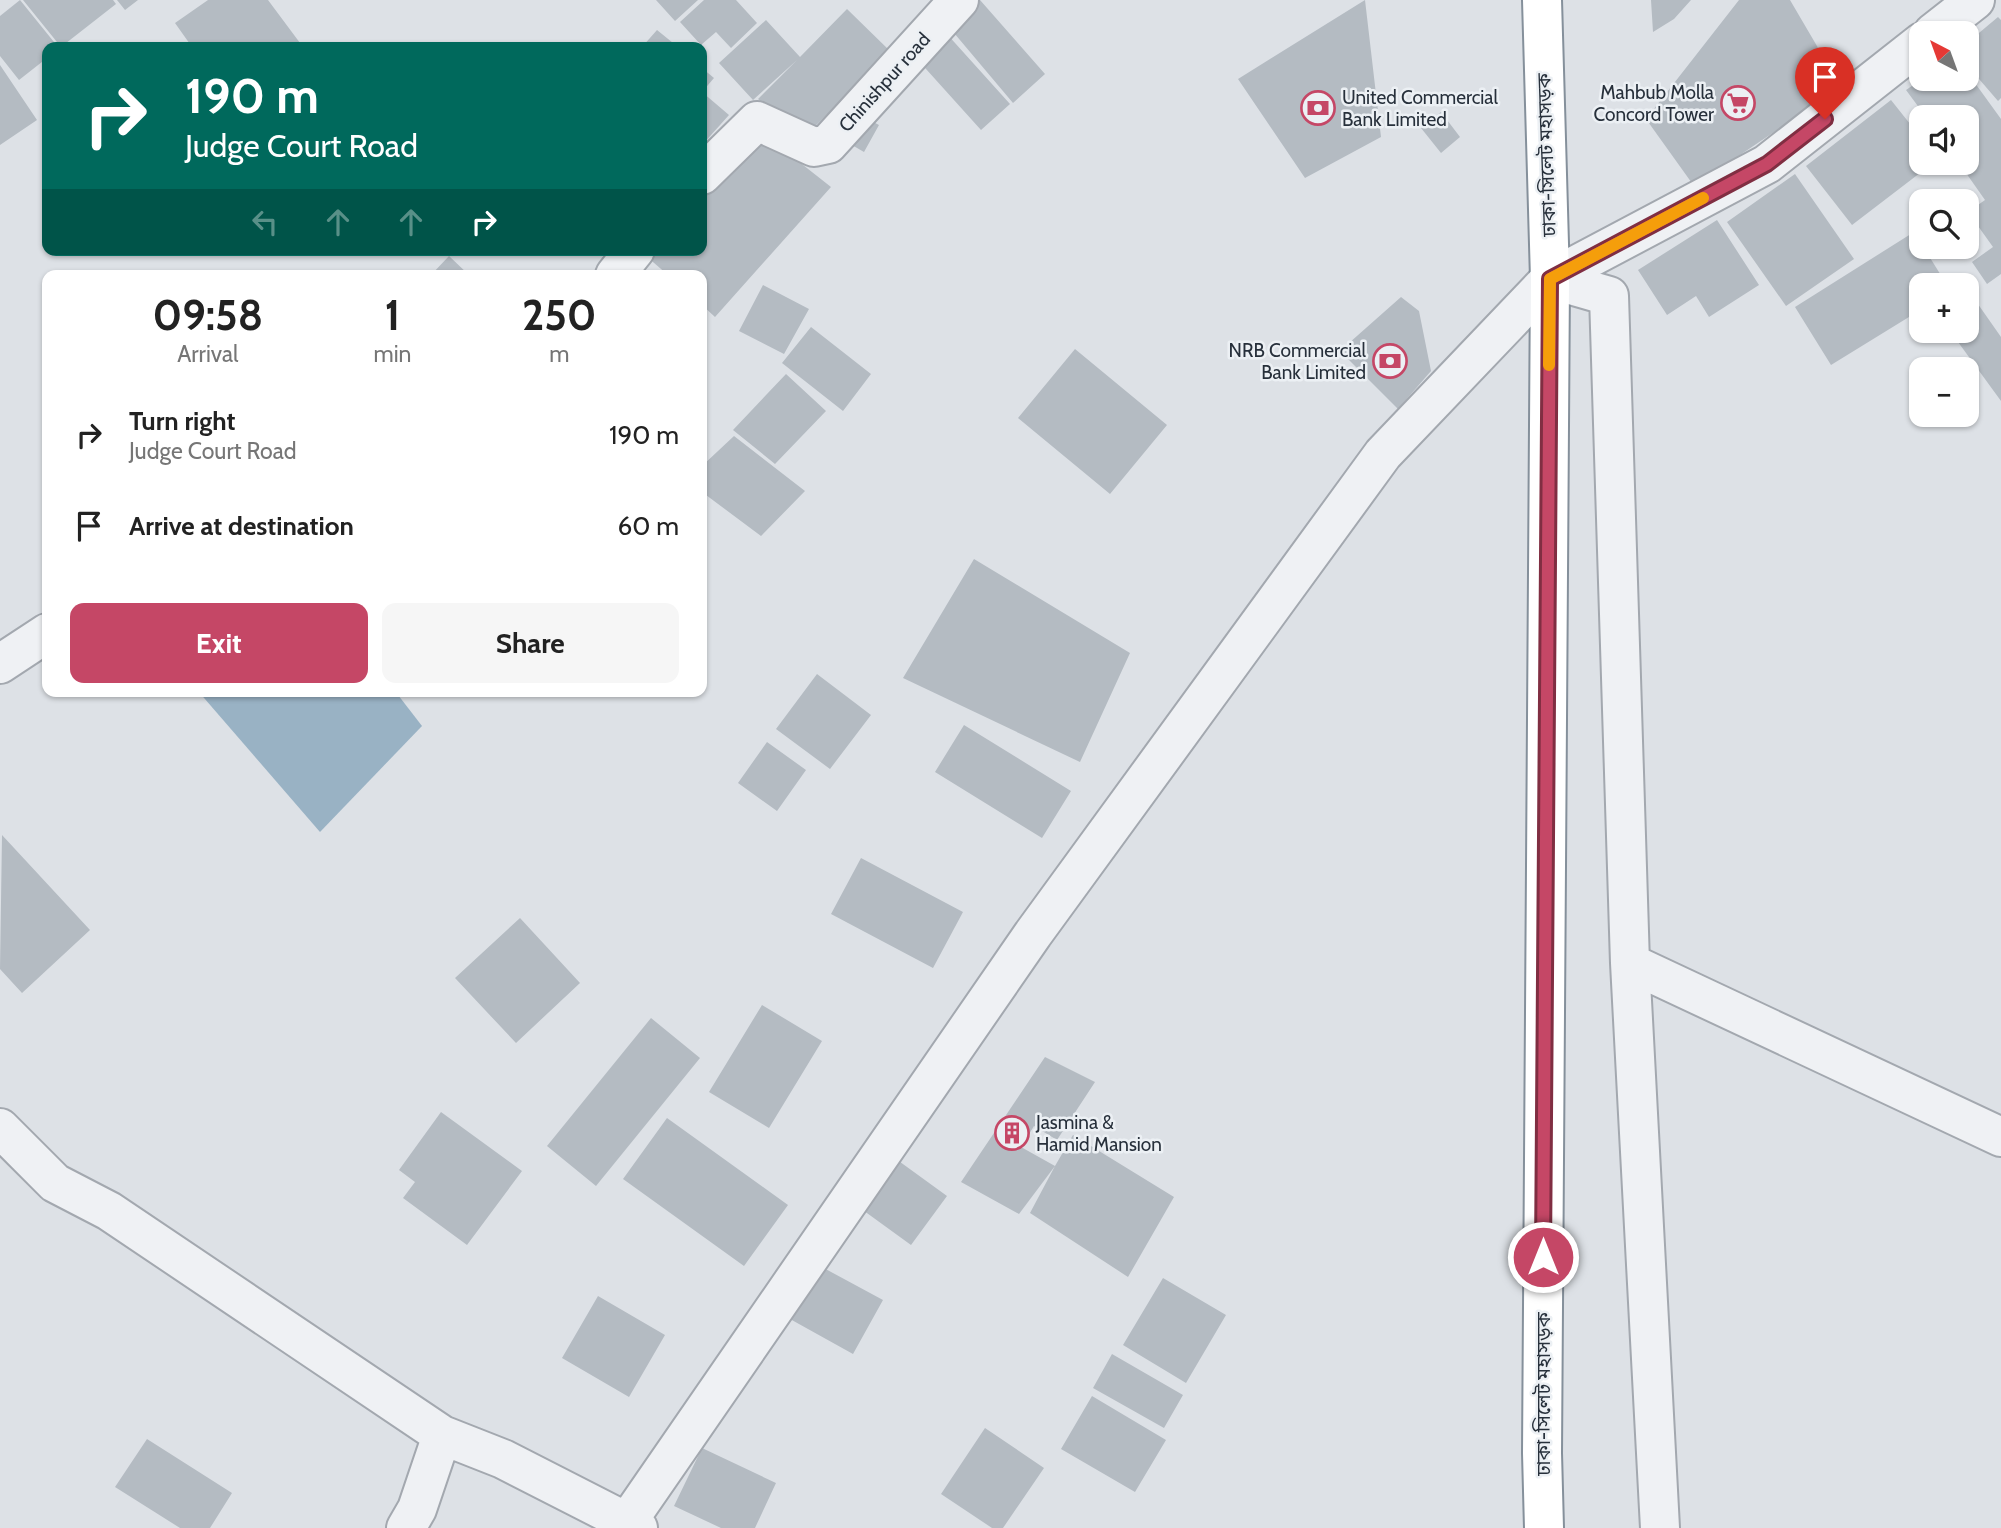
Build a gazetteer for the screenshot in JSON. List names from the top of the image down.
{
  "streets": {
    "highway": ["ঢাকা-সিলেট মহাসড়ক"],
    "street": ["Chinishpur road"]
  },
  "places": {
    "supermarket": ["Mahbub Molla Concord Tower"],
    "bank": ["United Commercial Bank Limited", "NRB Commercial Bank Limited"],
    "building": ["Jasmina & Hamid Mansion"]
  },
  "north": "top left",
  "page": {
    "map_buttons": ["+", "−"],
    "turn": ["190 m", "Judge Court Road"],
    "eta": [
      "09:58",
      "Arrival",
      "1",
      "min",
      "250",
      "m"
    ],
    "list": [
      {
        "name": "Turn right",
        "note": "Judge Court Road",
        "value": "190 m"
      },
      {
        "name": "Arrive at destination",
        "value": "60 m"
      }
    ],
    "buttons": ["Exit", "Share"]
  }
}
